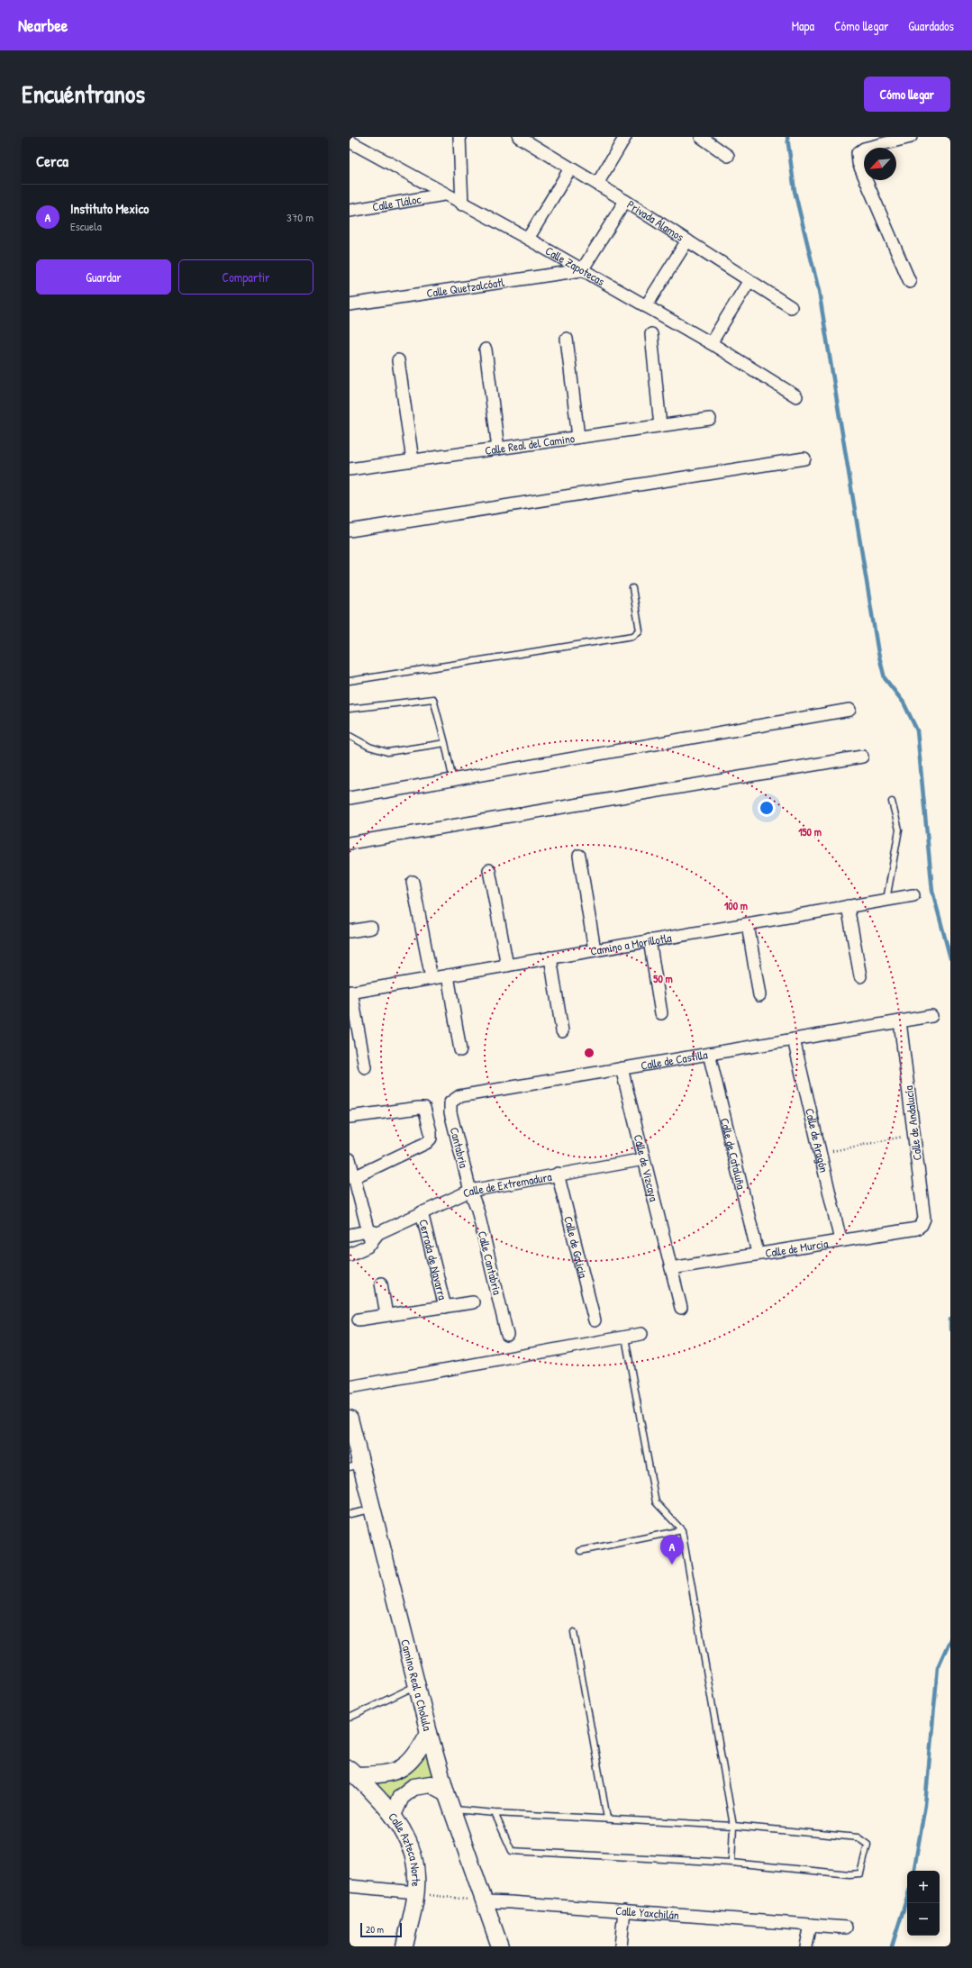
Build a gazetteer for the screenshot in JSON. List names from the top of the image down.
{
  "streets": {
    "main road": ["Camino Real a Cholula", "Calle Azteca Norte"],
    "street": [
      "Calle Tláloc",
      "Privada Álamos",
      "Calle Zapotecas",
      "Calle Quetzalcóatl",
      "Calle Real del Camino",
      "Camino a Morillotla",
      "Calle de Castilla",
      "Calle de Andalucía",
      "Calle de Aragón",
      "Cantabria",
      "Calle de Cataluña",
      "Calle de Vizcaya",
      "Calle de Extremadura",
      "Calle de Galicia",
      "Calle de Murcia",
      "Cerrada de Navarra",
      "Calle Cantabria",
      "Calle Yaxchilán"
    ]
  },
  "crossings": [
    ["Calle Tláloc", "Calle Zapotecas"],
    ["Calle Zapotecas", "Calle Quetzalcóatl"],
    ["Calle de Castilla", "Calle de Andalucía"],
    ["Calle de Castilla", "Calle de Aragón"],
    ["Calle de Castilla", "Cantabria"],
    ["Calle de Castilla", "Calle de Cataluña"],
    ["Calle de Castilla", "Calle de Vizcaya"],
    ["Calle de Andalucía", "Calle de Murcia"],
    ["Calle de Aragón", "Calle de Murcia"],
    ["Cantabria", "Calle de Extremadura"],
    ["Cantabria", "Calle Cantabria"],
    ["Calle de Cataluña", "Calle de Murcia"],
    ["Calle de Vizcaya", "Calle de Extremadura"],
    ["Calle de Vizcaya", "Calle de Murcia"],
    ["Calle de Extremadura", "Calle de Galicia"],
    ["Calle de Extremadura", "Cerrada de Navarra"],
    ["Calle de Extremadura", "Calle Cantabria"],
    ["Camino Real a Cholula", "Calle Yaxchilán"]
  ],
  "scale_bar": "20 m",
  "north": "bottom left",
  "page": {
    "header": "Nearbee",
    "nav": ["Mapa", "Cómo llegar", "Guardados"],
    "title": "Encuéntranos",
    "buttons": [
      "Cómo llegar",
      ["Guardar", "Compartir"]
    ],
    "heading": "Cerca",
    "list": [
      {
        "mark": "A",
        "name": "Instituto Mexico",
        "note": "Escuela",
        "value": "370 m"
      }
    ],
    "pins": "A",
    "map_buttons": ["+", "−"],
    "scale": "20 m"
  },
  "rings": ["150 m", "100 m", "50 m"]
}
